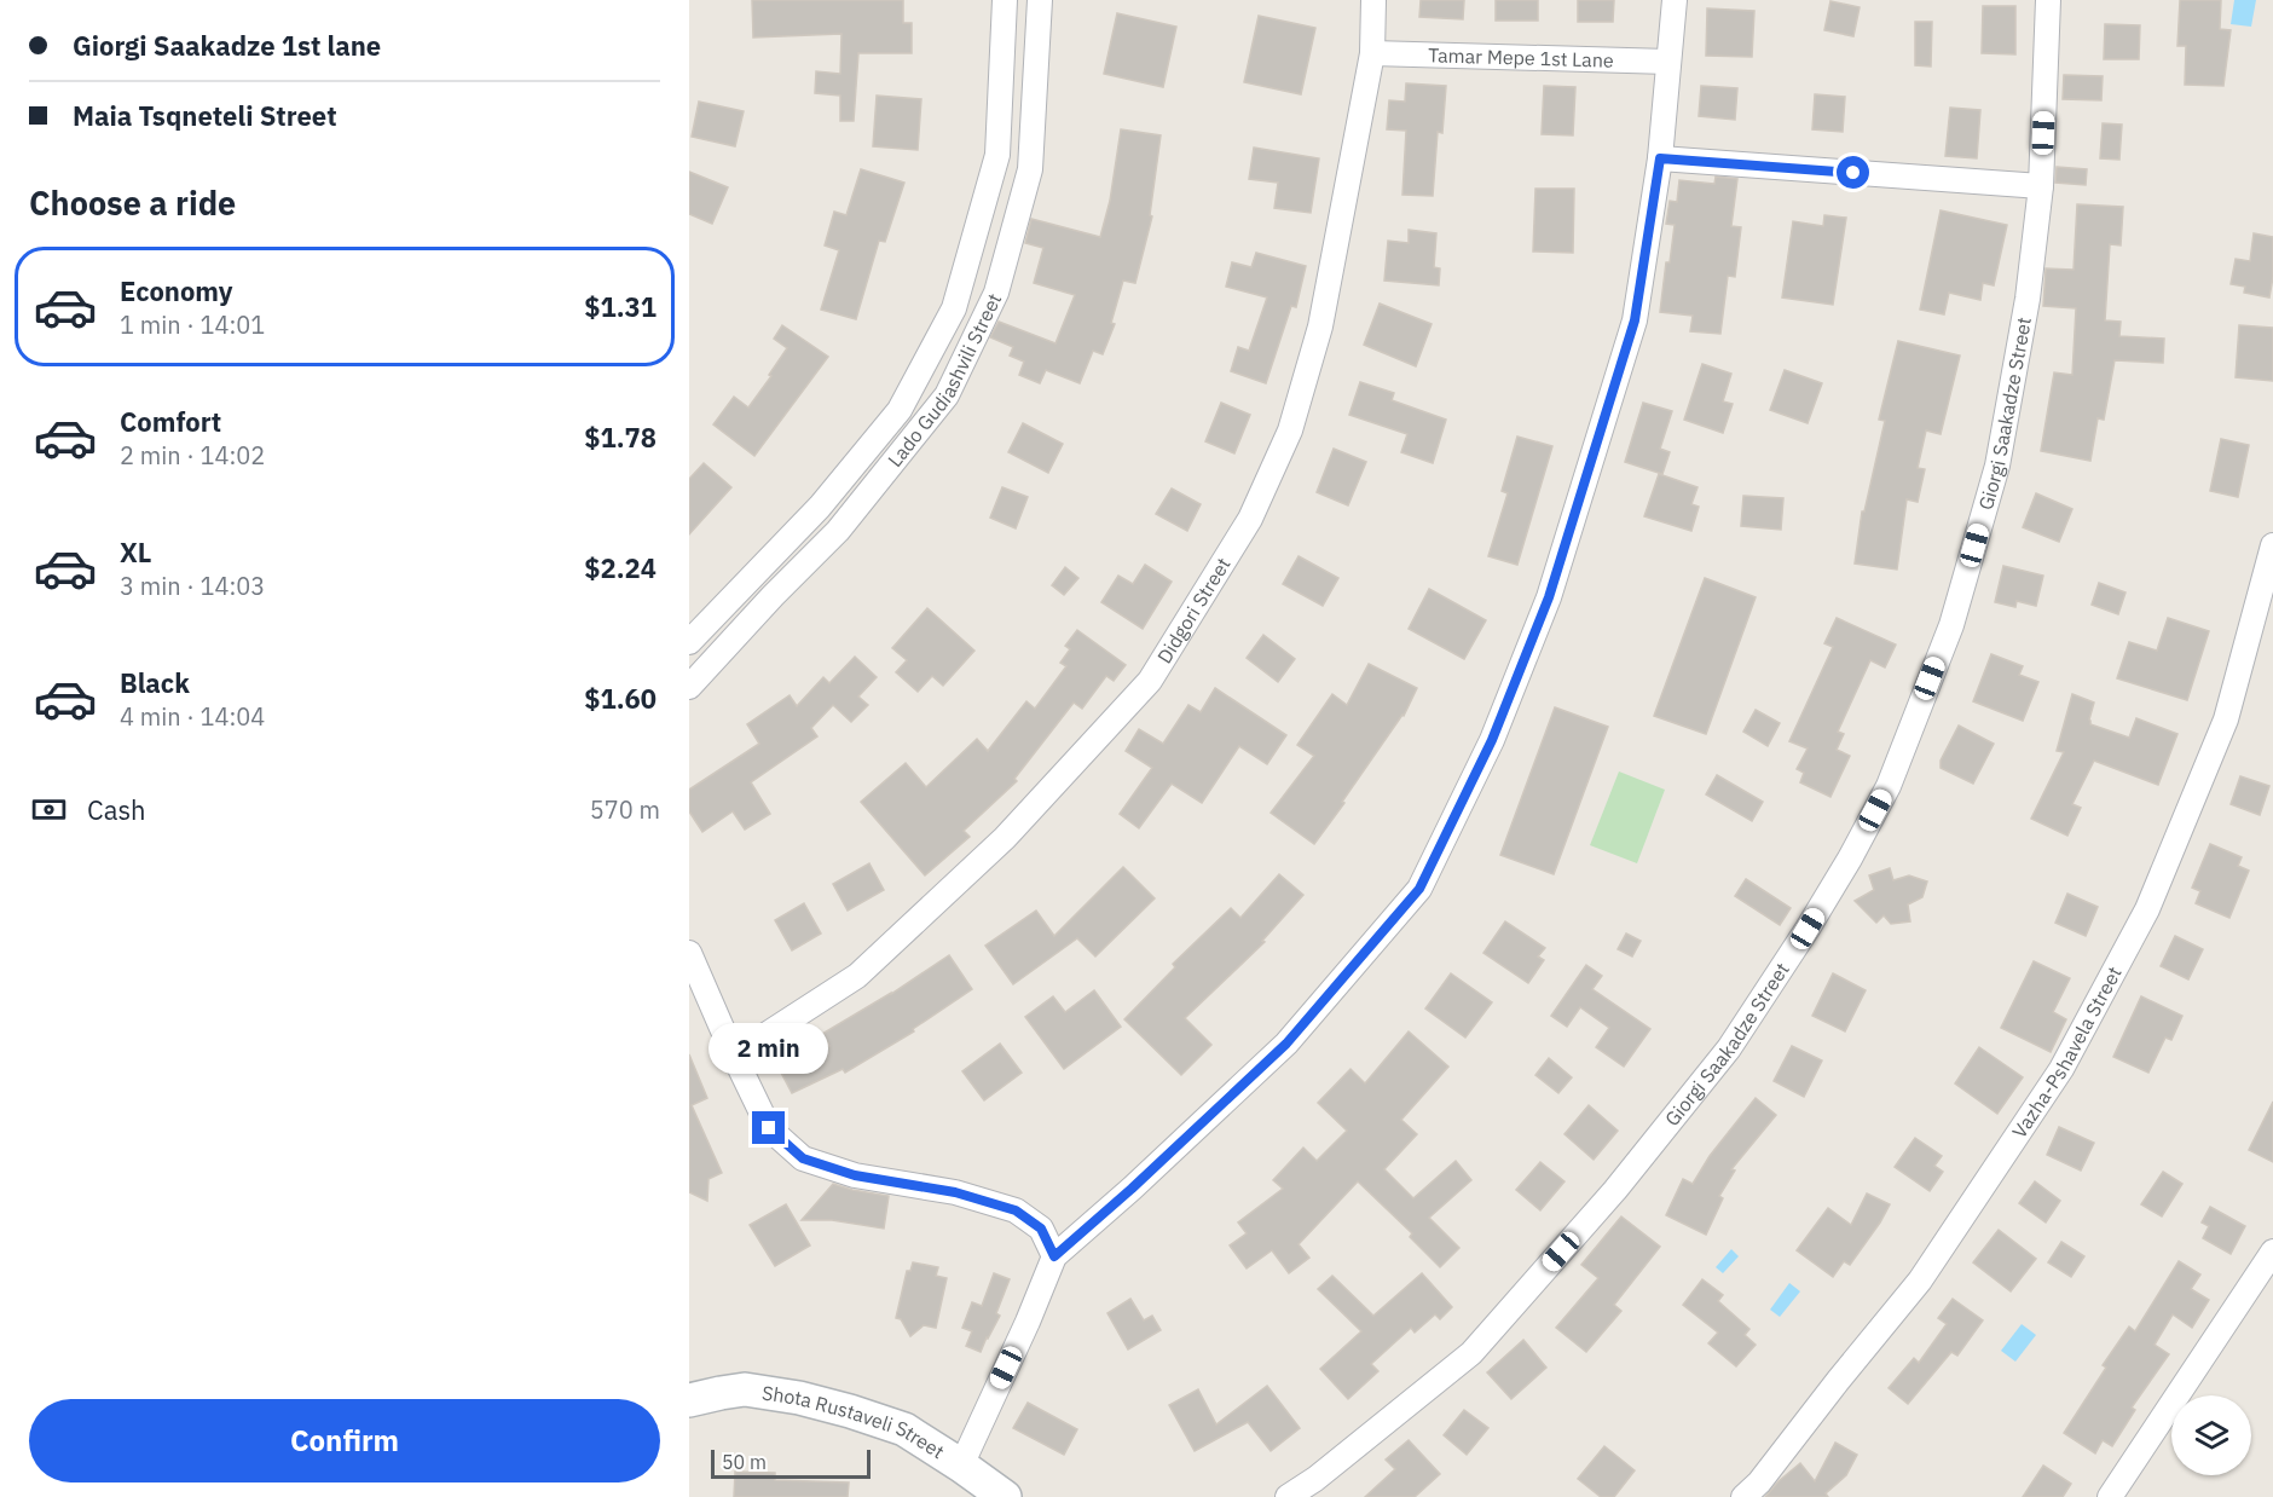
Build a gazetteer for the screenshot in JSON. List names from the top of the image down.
{
  "streets": {
    "main road": ["Shota Rustaveli Street"],
    "street": [
      "Tamar Mepe 1st Lane",
      "Lado Gudiashvili Street",
      "Giorgi Saakadze Street",
      "Didgori Street",
      "Vazha-Pshavela Street"
    ]
  },
  "crossings": [
    ["Tamar Mepe 1st Lane", "Didgori Street"]
  ],
  "scale_bar": "50 m",
  "page": {
    "banner": ["Giorgi Saakadze 1st lane", "Maia Tsqneteli Street"],
    "heading": "Choose a ride",
    "list": [
      {
        "name": "Economy",
        "note": "1 min · 14:01",
        "value": "$1.31"
      },
      {
        "name": "Comfort",
        "note": "2 min · 14:02",
        "value": "$1.78"
      },
      {
        "name": "XL",
        "note": "3 min · 14:03",
        "value": "$2.24"
      },
      {
        "name": "Black",
        "note": "4 min · 14:04",
        "value": "$1.60"
      }
    ],
    "pay": ["Cash", "570 m"],
    "bubble": "2 min",
    "buttons": "Confirm",
    "scale": "50 m"
  }
}
